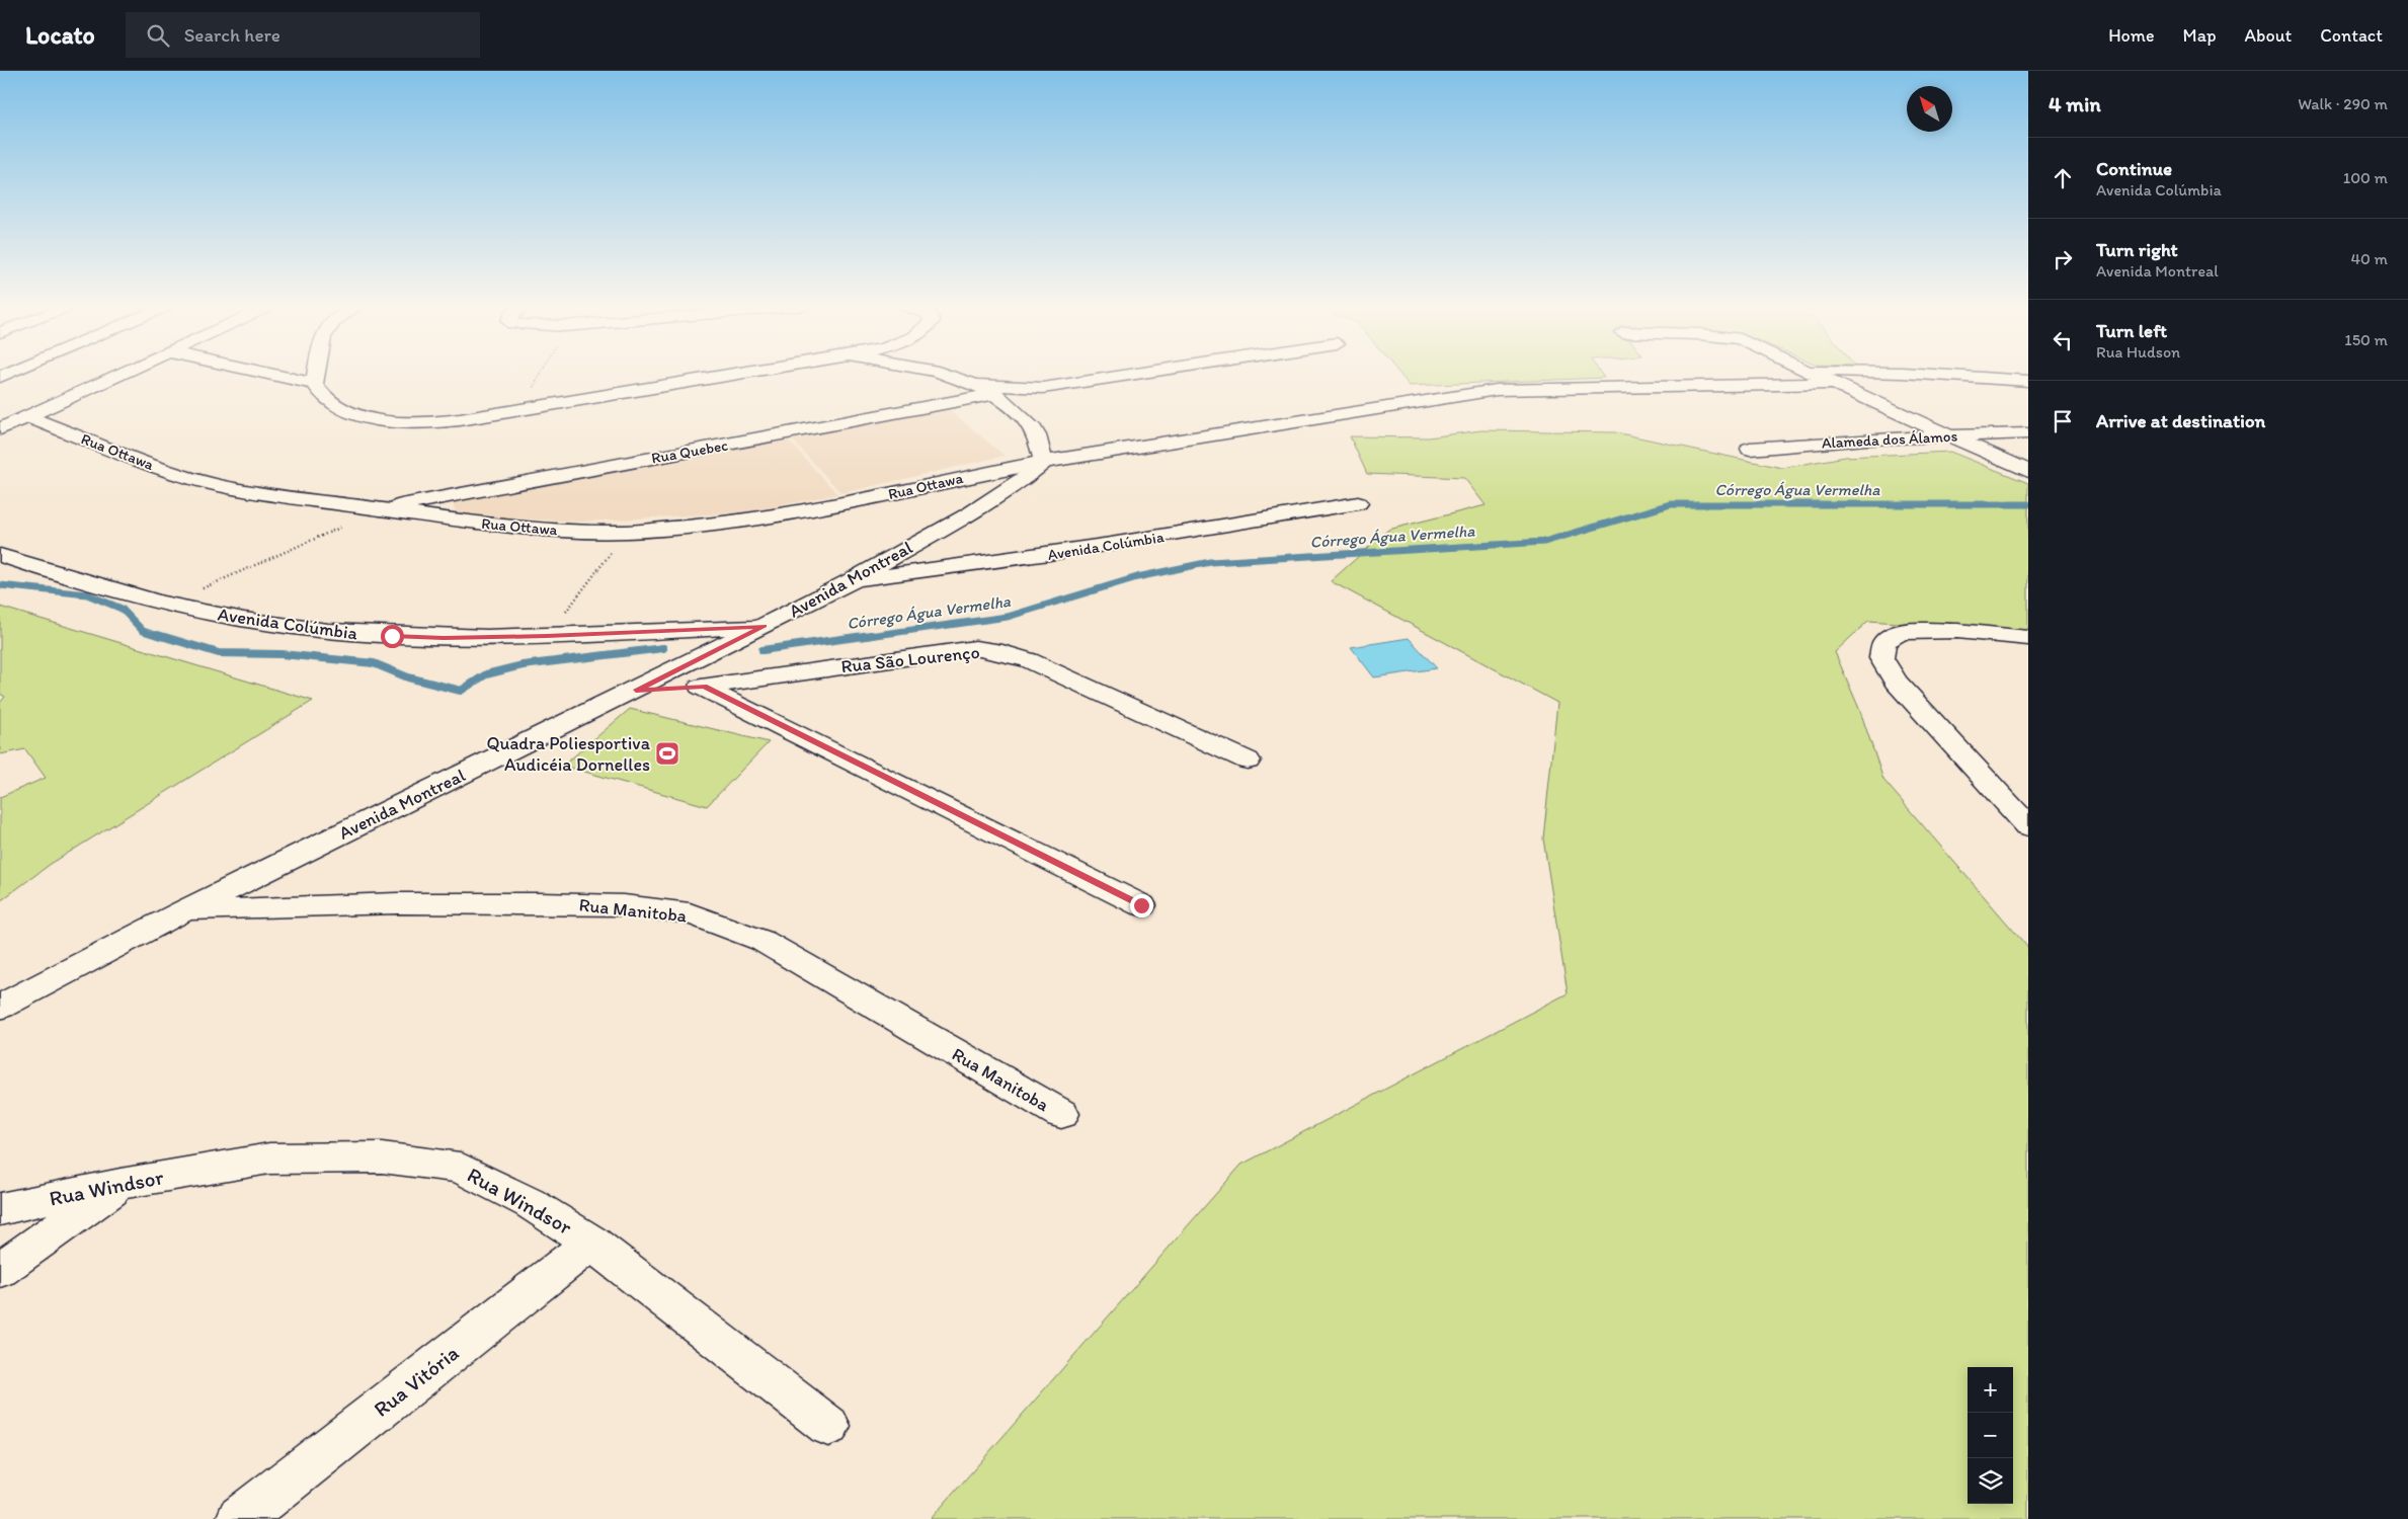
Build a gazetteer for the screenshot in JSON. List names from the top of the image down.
{
  "streets": {
    "street": [
      "Alameda dos Álamos",
      "Rua Ottawa",
      "Rua Quebec",
      "Avenida Colúmbia",
      "Avenida Montreal",
      "Rua São Lourenço",
      "Rua Manitoba",
      "Rua Windsor",
      "Rua Vitória"
    ]
  },
  "crossings": [
    ["Rua Ottawa", "Rua Quebec"],
    ["Rua Ottawa", "Avenida Montreal"],
    ["Avenida Colúmbia", "Avenida Montreal"],
    ["Avenida Montreal", "Rua São Lourenço"],
    ["Avenida Montreal", "Rua Manitoba"],
    ["Rua Windsor", "Rua Vitória"]
  ],
  "water": ["Córrego Água Vermelha"],
  "places": {
    "sports": ["Quadra Poliesportiva Audicéia Dornelles"]
  },
  "north": "top left",
  "page": {
    "header": "Locato",
    "search": "Search here",
    "nav": [
      "Home",
      "Map",
      "About",
      "Contact"
    ],
    "heading": ["4 min", "Walk · 290 m"],
    "list": [
      ["Continue", "Avenida Colúmbia", "100 m"],
      ["Turn right", "Avenida Montreal", "40 m"],
      ["Turn left", "Rua Hudson", "150 m"],
      "Arrive at destination"
    ],
    "map_buttons": ["+", "−"]
  }
}
